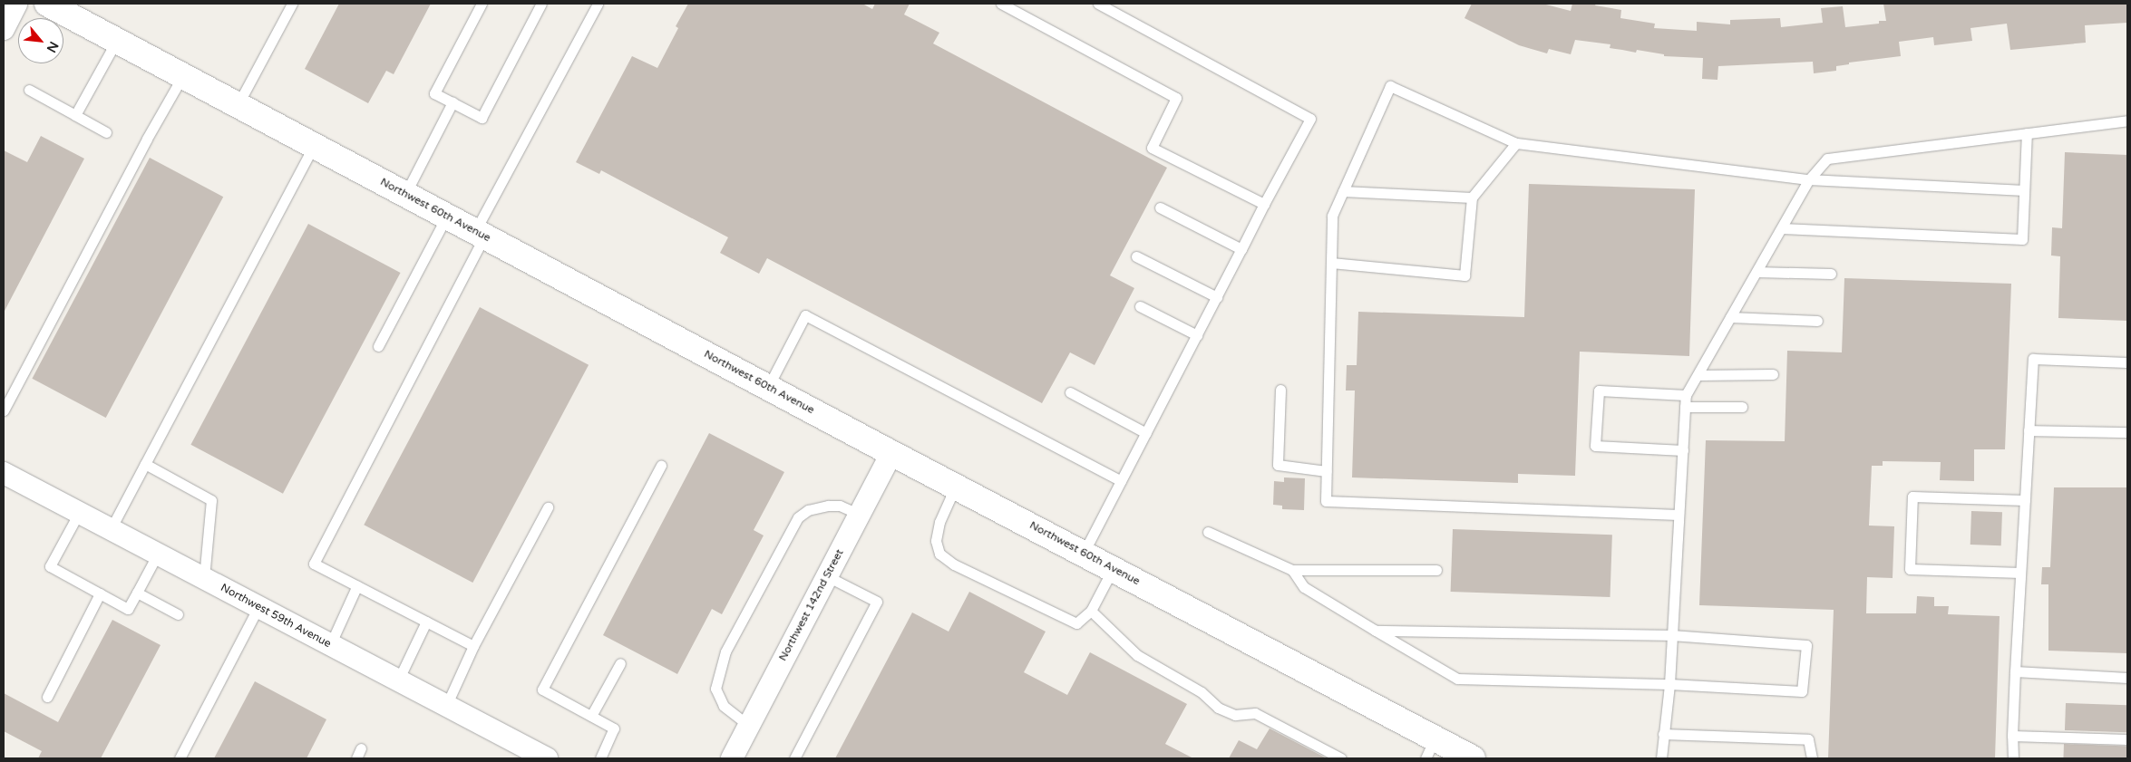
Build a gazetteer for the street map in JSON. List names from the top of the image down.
{
  "streets": {
    "street": ["Northwest 60th Avenue", "Northwest 142nd Street", "Northwest 59th Avenue"]
  },
  "crossings": [
    ["Northwest 60th Avenue", "Northwest 142nd Street"]
  ],
  "north": "bottom right"
}
